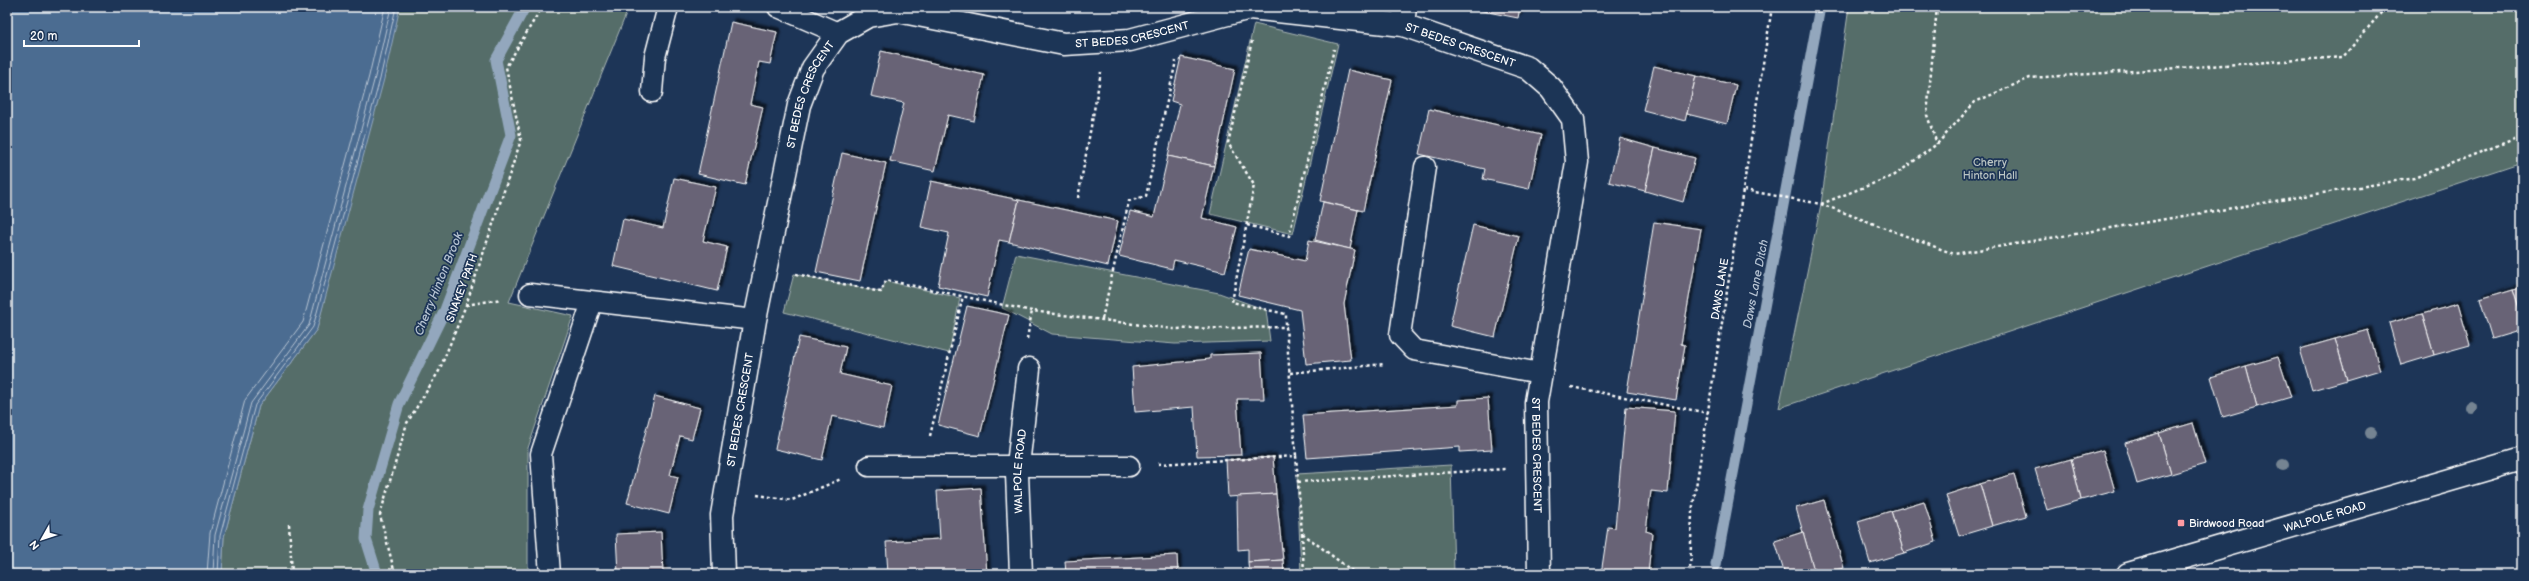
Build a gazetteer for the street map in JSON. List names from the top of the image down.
{
  "streets": {
    "street": ["ST BEDES CRESCENT", "WALPOLE ROAD"],
    "path": ["SNAKEY PATH", "DAWS LANE"]
  },
  "water": ["Cherry Hinton Brook", "Daws Lane Ditch"],
  "parks": ["Cherry Hinton Hall"],
  "places": {
    "transit": ["Birdwood Road"]
  },
  "scale_bar": "20 m",
  "north": "bottom left"
}
